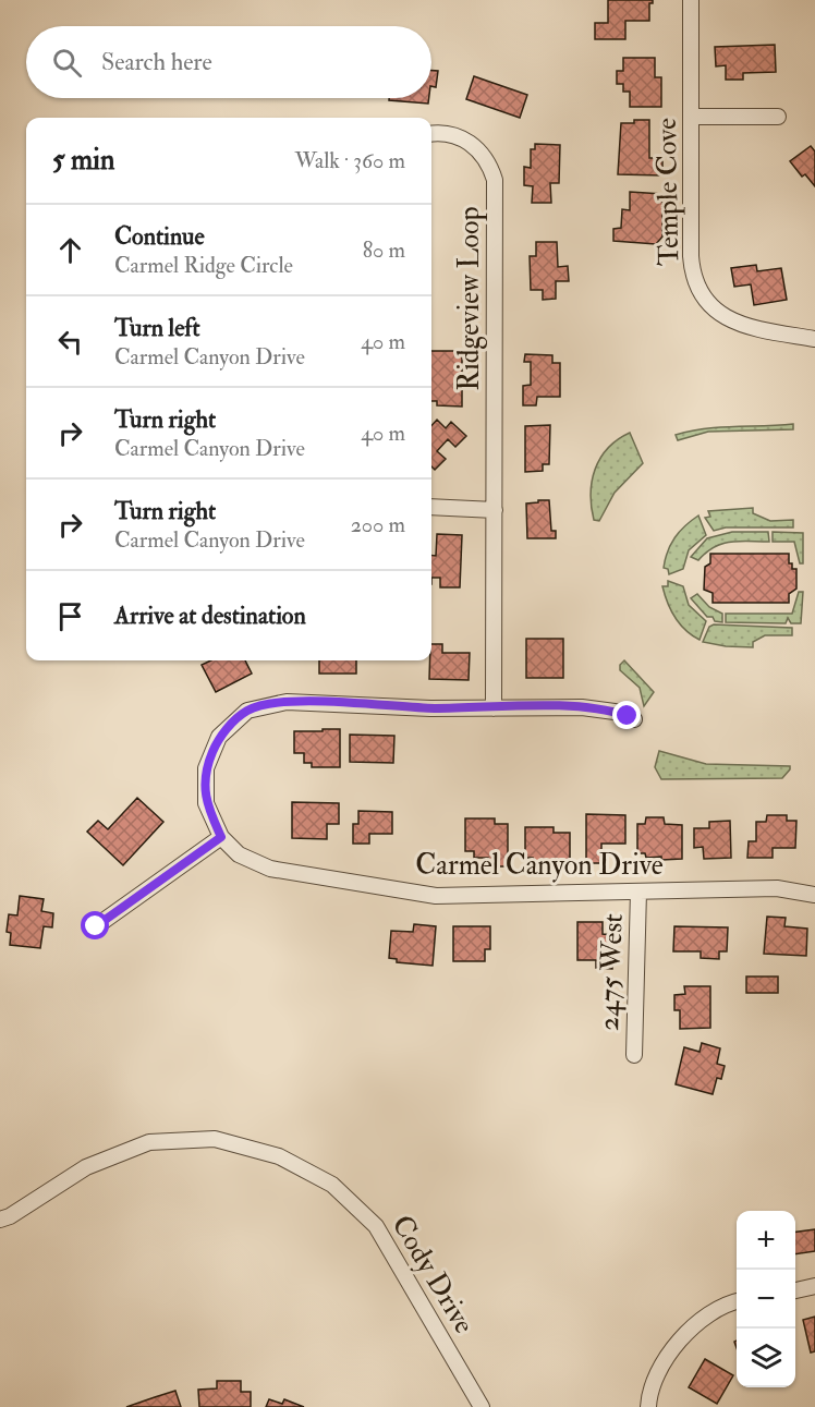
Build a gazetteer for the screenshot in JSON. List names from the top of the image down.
{
  "streets": {
    "street": [
      "Temple Cove",
      "Ridgeview Loop",
      "Carmel Canyon Drive",
      "2475 West",
      "Cody Drive"
    ]
  },
  "crossings": [
    ["Ridgeview Loop", "Carmel Canyon Drive"],
    ["Carmel Canyon Drive", "2475 West"]
  ],
  "page": {
    "search": "Search here",
    "heading": ["5 min", "Walk · 360 m"],
    "list": [
      ["Continue", "Carmel Ridge Circle", "80 m"],
      ["Turn left", "Carmel Canyon Drive", "40 m"],
      ["Turn right", "Carmel Canyon Drive", "40 m"],
      ["Turn right", "Carmel Canyon Drive", "200 m"],
      "Arrive at destination"
    ],
    "map_buttons": ["+", "−"]
  }
}
